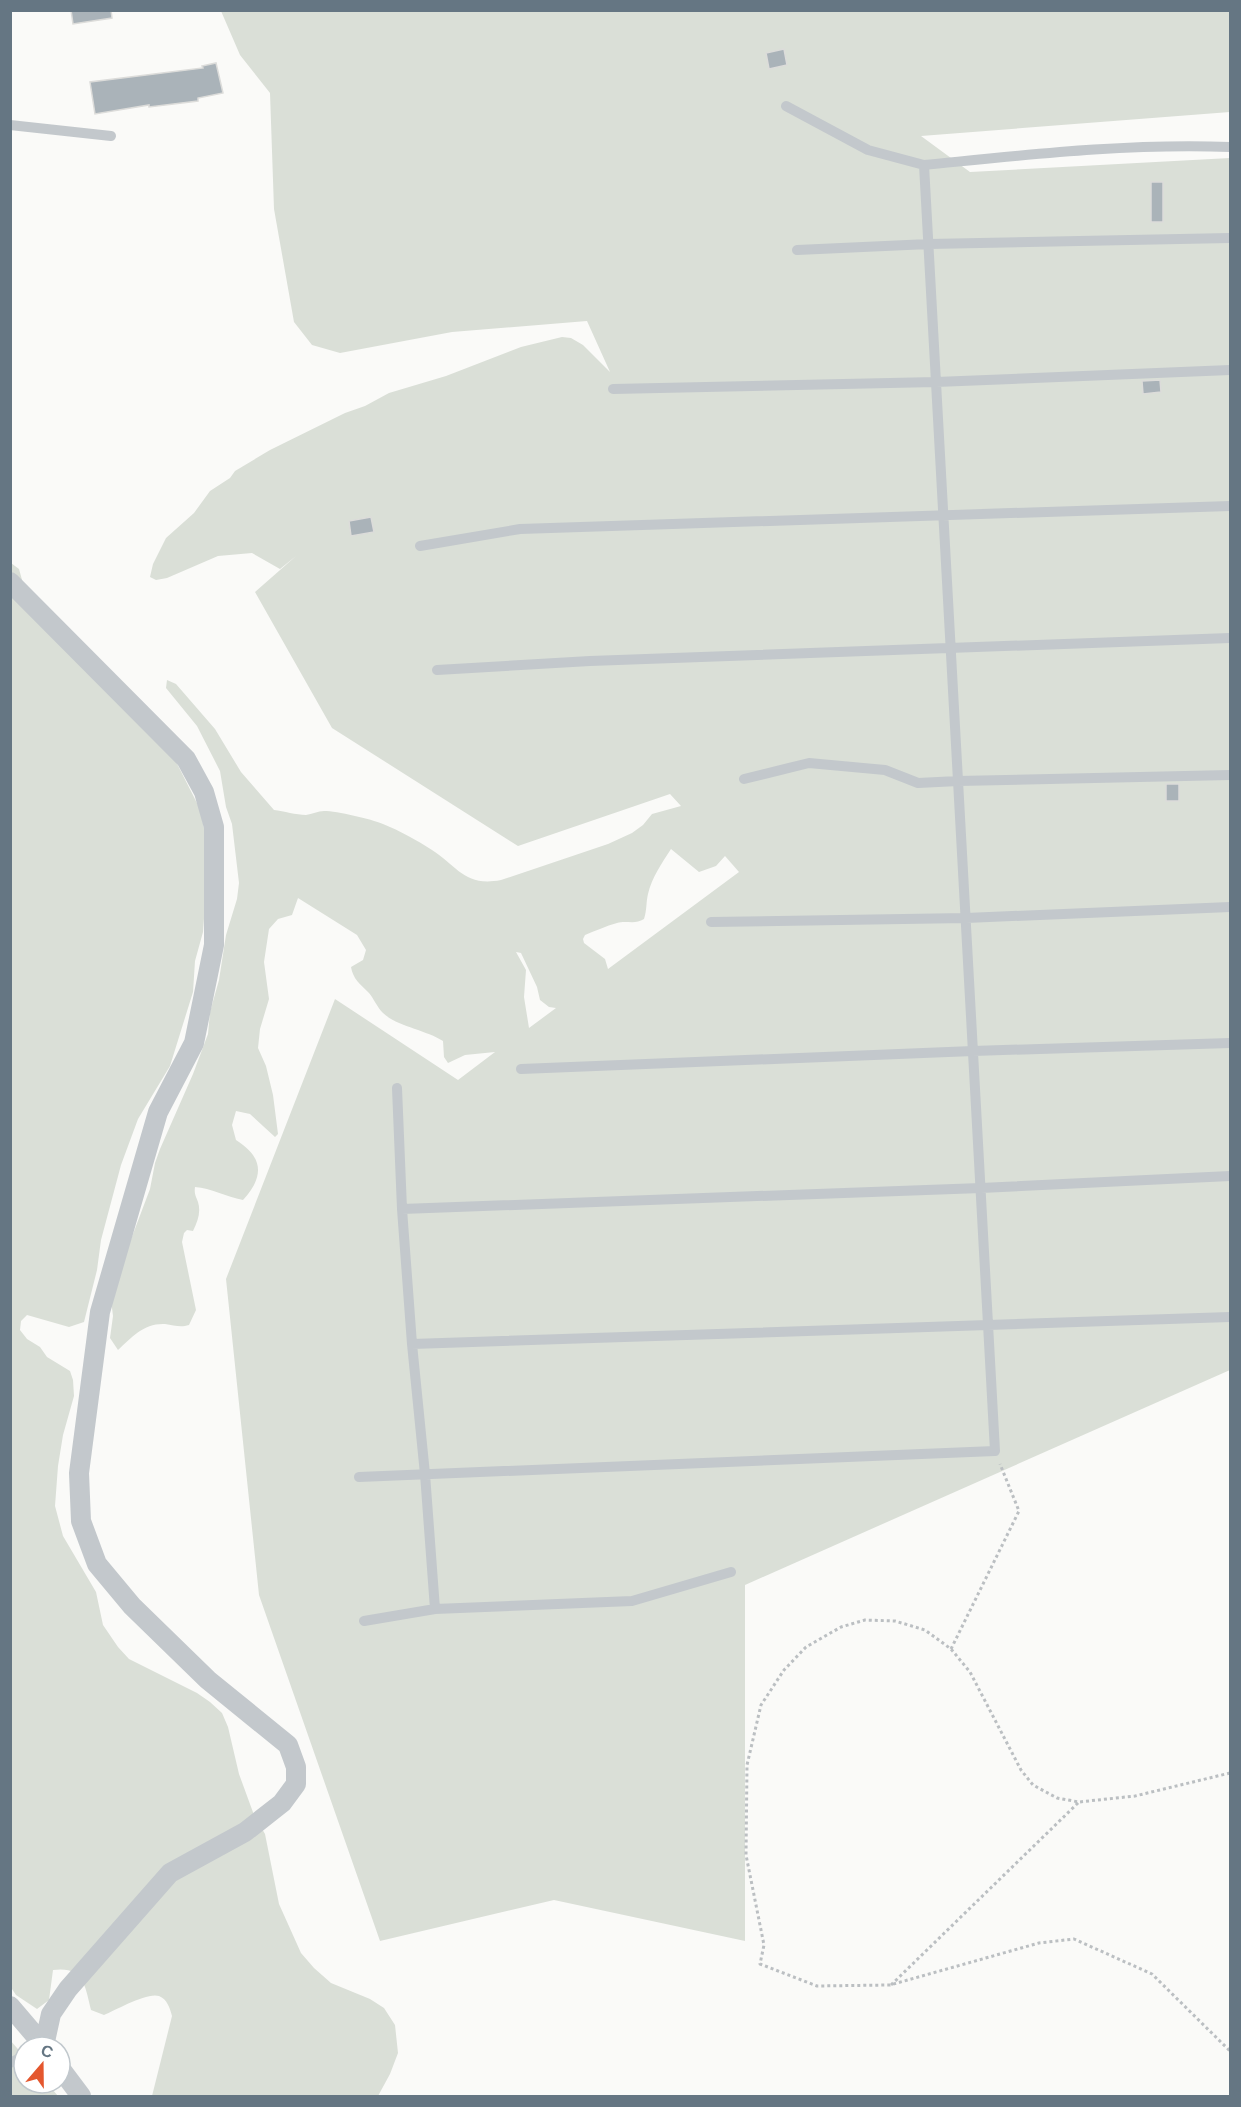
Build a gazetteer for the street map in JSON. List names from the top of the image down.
{
  "north": "top"
}
